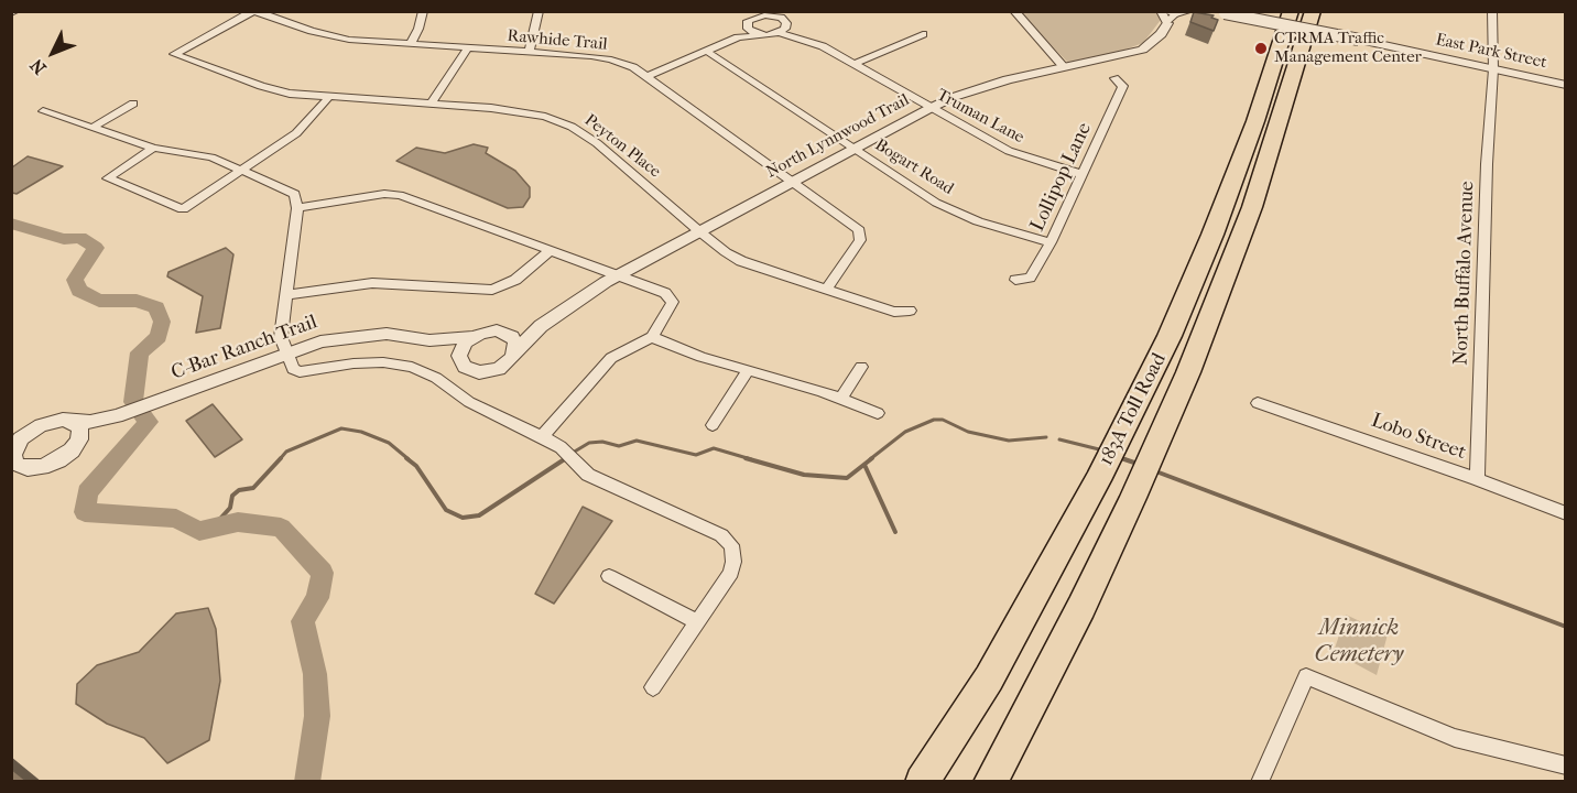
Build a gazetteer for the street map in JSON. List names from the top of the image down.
{
  "streets": {
    "highway": ["183A Toll Road"],
    "street": [
      "Rawhide Trail",
      "East Park Street",
      "Truman Lane",
      "North Lynnwood Trail",
      "Peyton Place",
      "Bogart Road",
      "Lollipop Lane",
      "North Buffalo Avenue",
      "C-Bar Ranch Trail",
      "Lobo Street"
    ]
  },
  "crossings": [
    ["Rawhide Trail", "North Lynnwood Trail"],
    ["Rawhide Trail", "Peyton Place"],
    ["East Park Street", "North Buffalo Avenue"],
    ["Truman Lane", "North Lynnwood Trail"],
    ["Truman Lane", "Lollipop Lane"],
    ["North Lynnwood Trail", "Peyton Place"],
    ["North Lynnwood Trail", "Bogart Road"],
    ["North Lynnwood Trail", "C-Bar Ranch Trail"],
    ["Bogart Road", "Lollipop Lane"],
    ["North Buffalo Avenue", "Lobo Street"]
  ],
  "parks": ["Minnick Cemetery"],
  "places": ["CTRMA Traffic Management Center"],
  "north": "bottom left"
}
